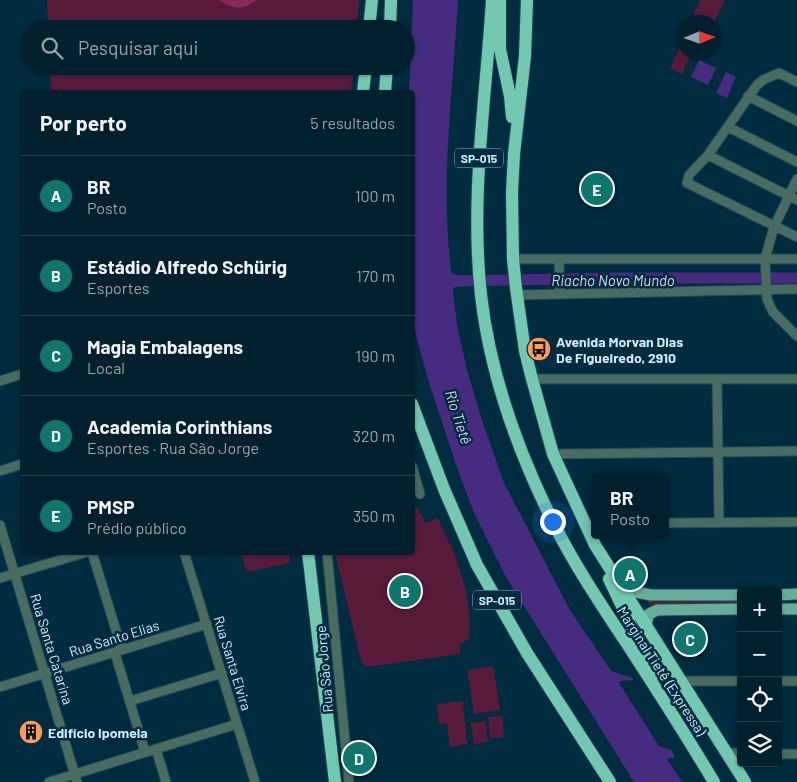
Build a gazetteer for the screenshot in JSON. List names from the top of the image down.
{
  "streets": {
    "highway": ["SP-015", "Marginal Tietê (Expressa)"],
    "street": [
      "Rua Santo Elias",
      "Rua Santa Catarina",
      "Rua Santa Elvira",
      "Rua São Jorge"
    ]
  },
  "crossings": [
    ["Rua Santo Elias", "Rua Santa Catarina"],
    ["Rua Santo Elias", "Rua Santa Elvira"]
  ],
  "water": ["Riacho Novo Mundo", "Rio Tietê"],
  "places": {
    "bus stop": ["Avenida Morvan Dias De Figueiredo, 2910"],
    "building": ["Edifício Ipomeia"]
  },
  "north": "right",
  "page": {
    "search": "Pesquisar aqui",
    "heading": ["Por perto", "5 resultados"],
    "list": [
      {
        "mark": "A",
        "name": "BR",
        "note": "Posto",
        "value": "100 m"
      },
      {
        "mark": "B",
        "name": "Estádio Alfredo Schürig",
        "note": "Esportes",
        "value": "170 m"
      },
      {
        "mark": "C",
        "name": "Magia Embalagens",
        "note": "Local",
        "value": "190 m"
      },
      {
        "mark": "D",
        "name": "Academia Corinthians",
        "note": "Esportes · Rua São Jorge",
        "value": "320 m"
      },
      {
        "mark": "E",
        "name": "PMSP",
        "note": "Prédio público",
        "value": "350 m"
      }
    ],
    "pins": [
      "E",
      "A",
      "B",
      "C",
      "D"
    ],
    "popup": ["BR", "Posto"],
    "map_buttons": ["+", "−"]
  }
}
